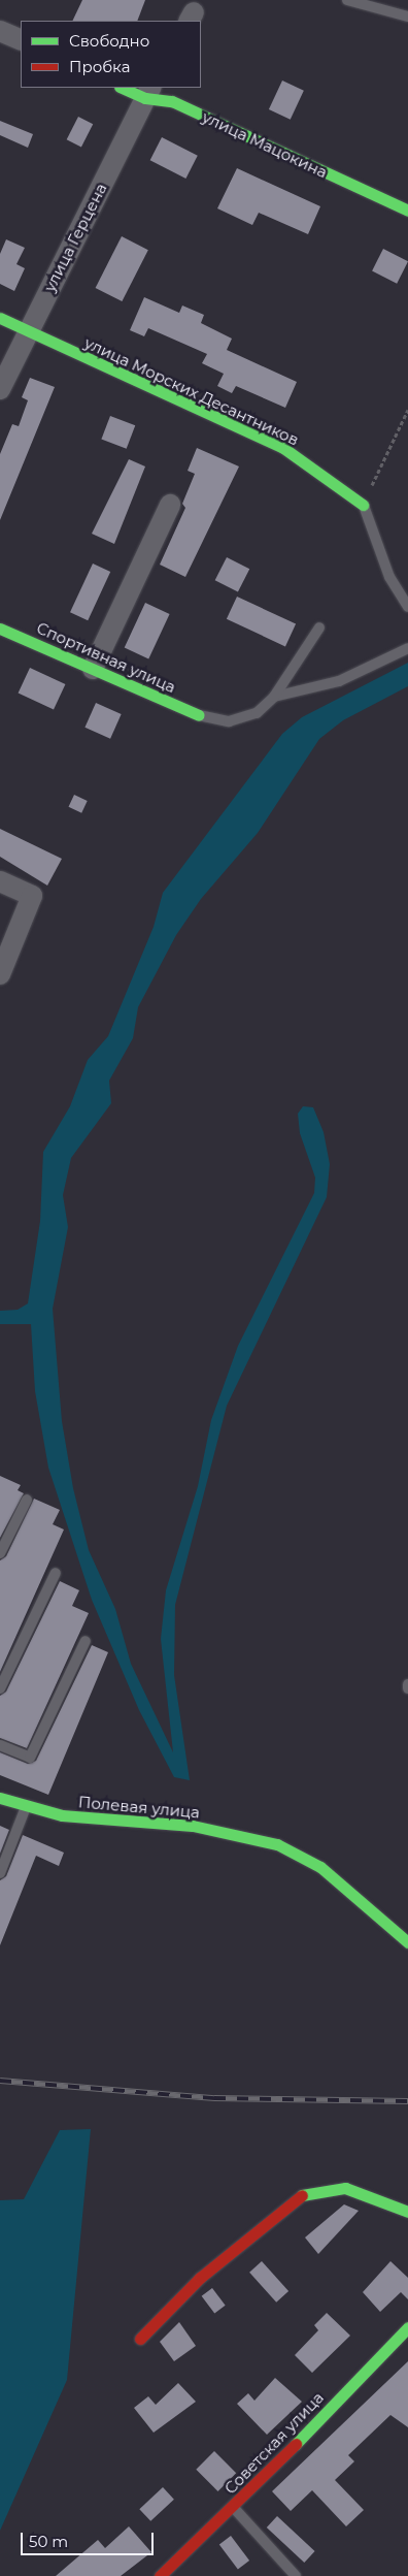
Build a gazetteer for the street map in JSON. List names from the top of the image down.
{
  "streets": {
    "street": [
      "улица Мацокина",
      "улица Герцена",
      "улица Морских Десантников",
      "Спортивная улица",
      "Полевая улица",
      "Советская улица"
    ]
  },
  "crossings": [
    ["улица Мацокина", "улица Герцена"],
    ["улица Герцена", "улица Морских Десантников"]
  ],
  "legend": ["Свободно", "Пробка"],
  "scale_bar": "50 m"
}
